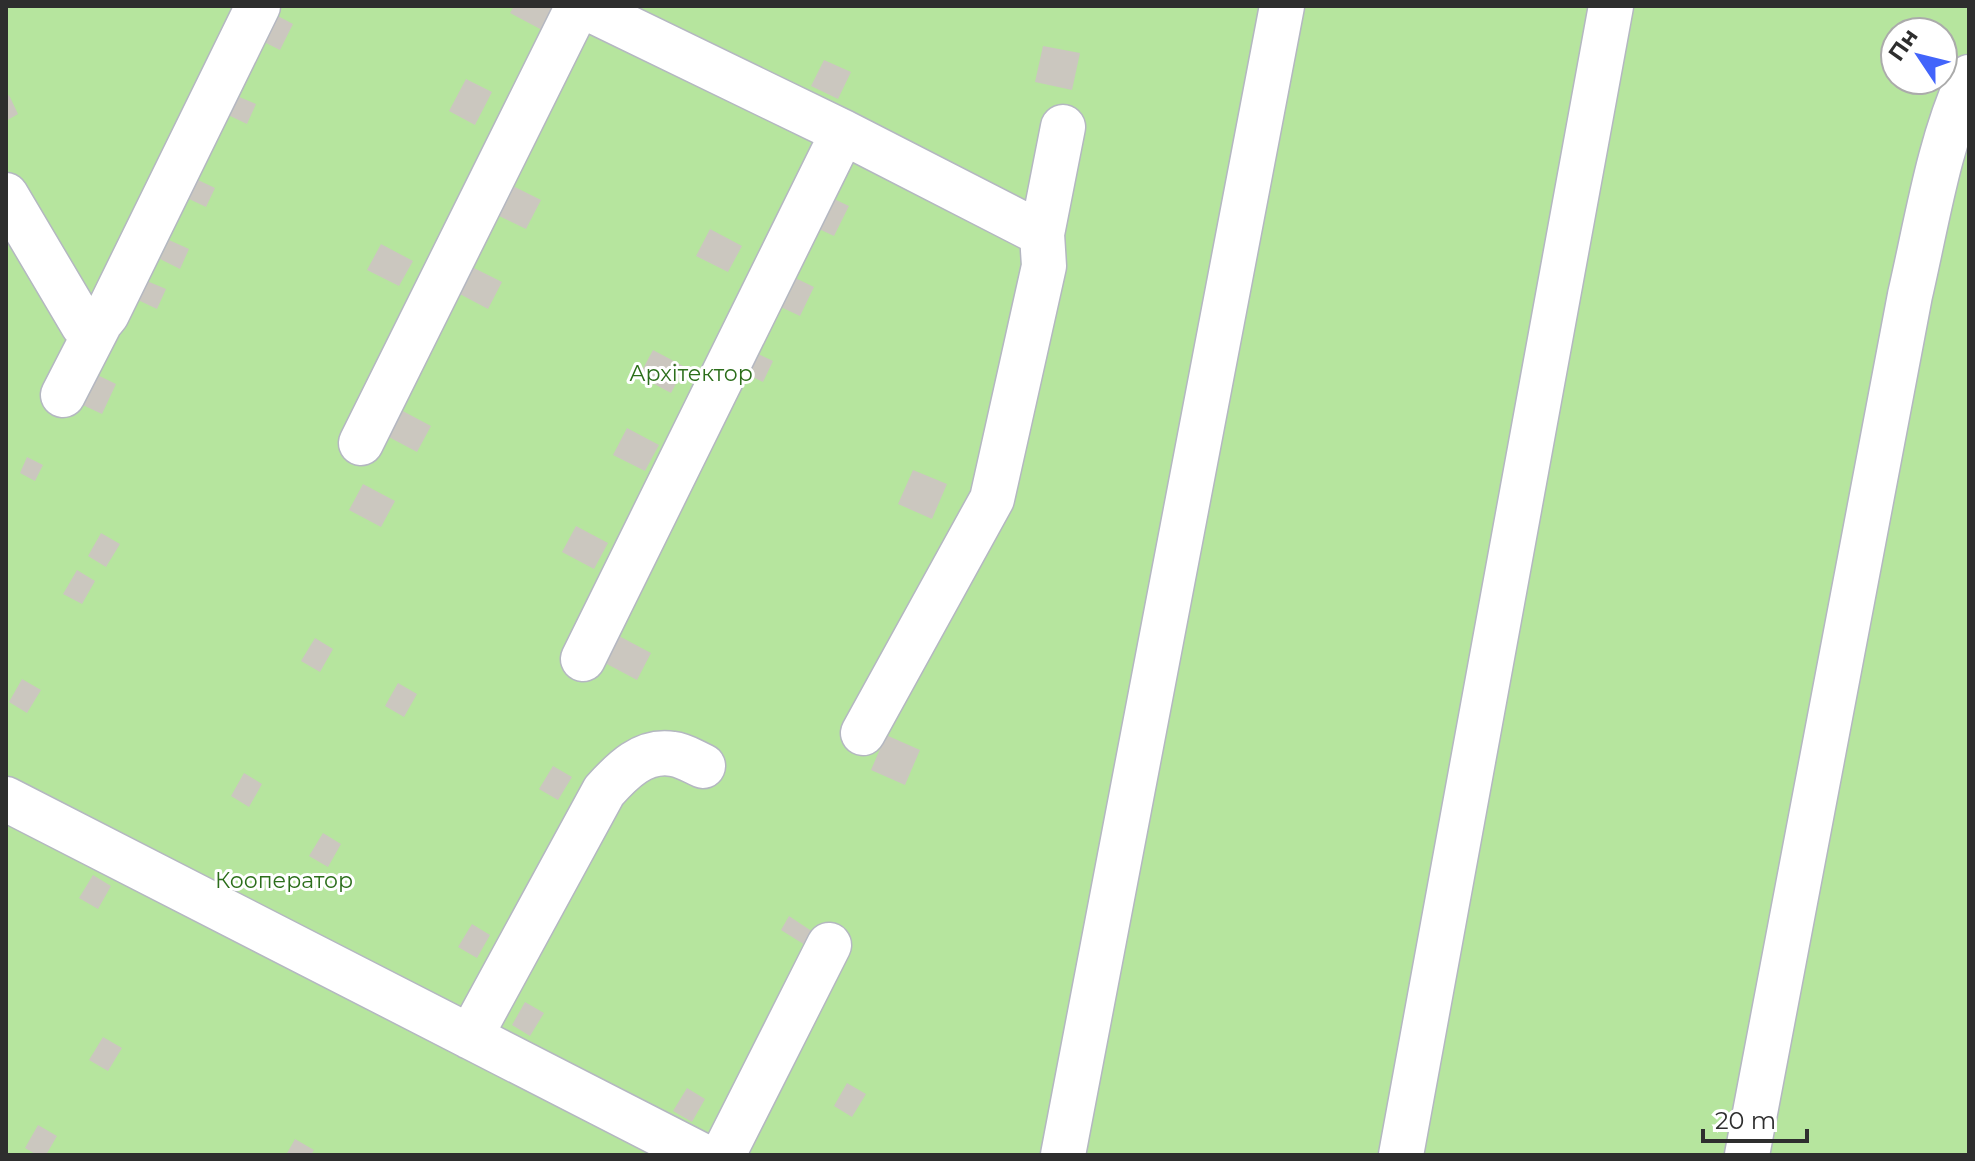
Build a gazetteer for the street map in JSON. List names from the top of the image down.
{
  "parks": ["Архітектор", "Кооператор"],
  "scale_bar": "20 m",
  "north": "top left"
}
